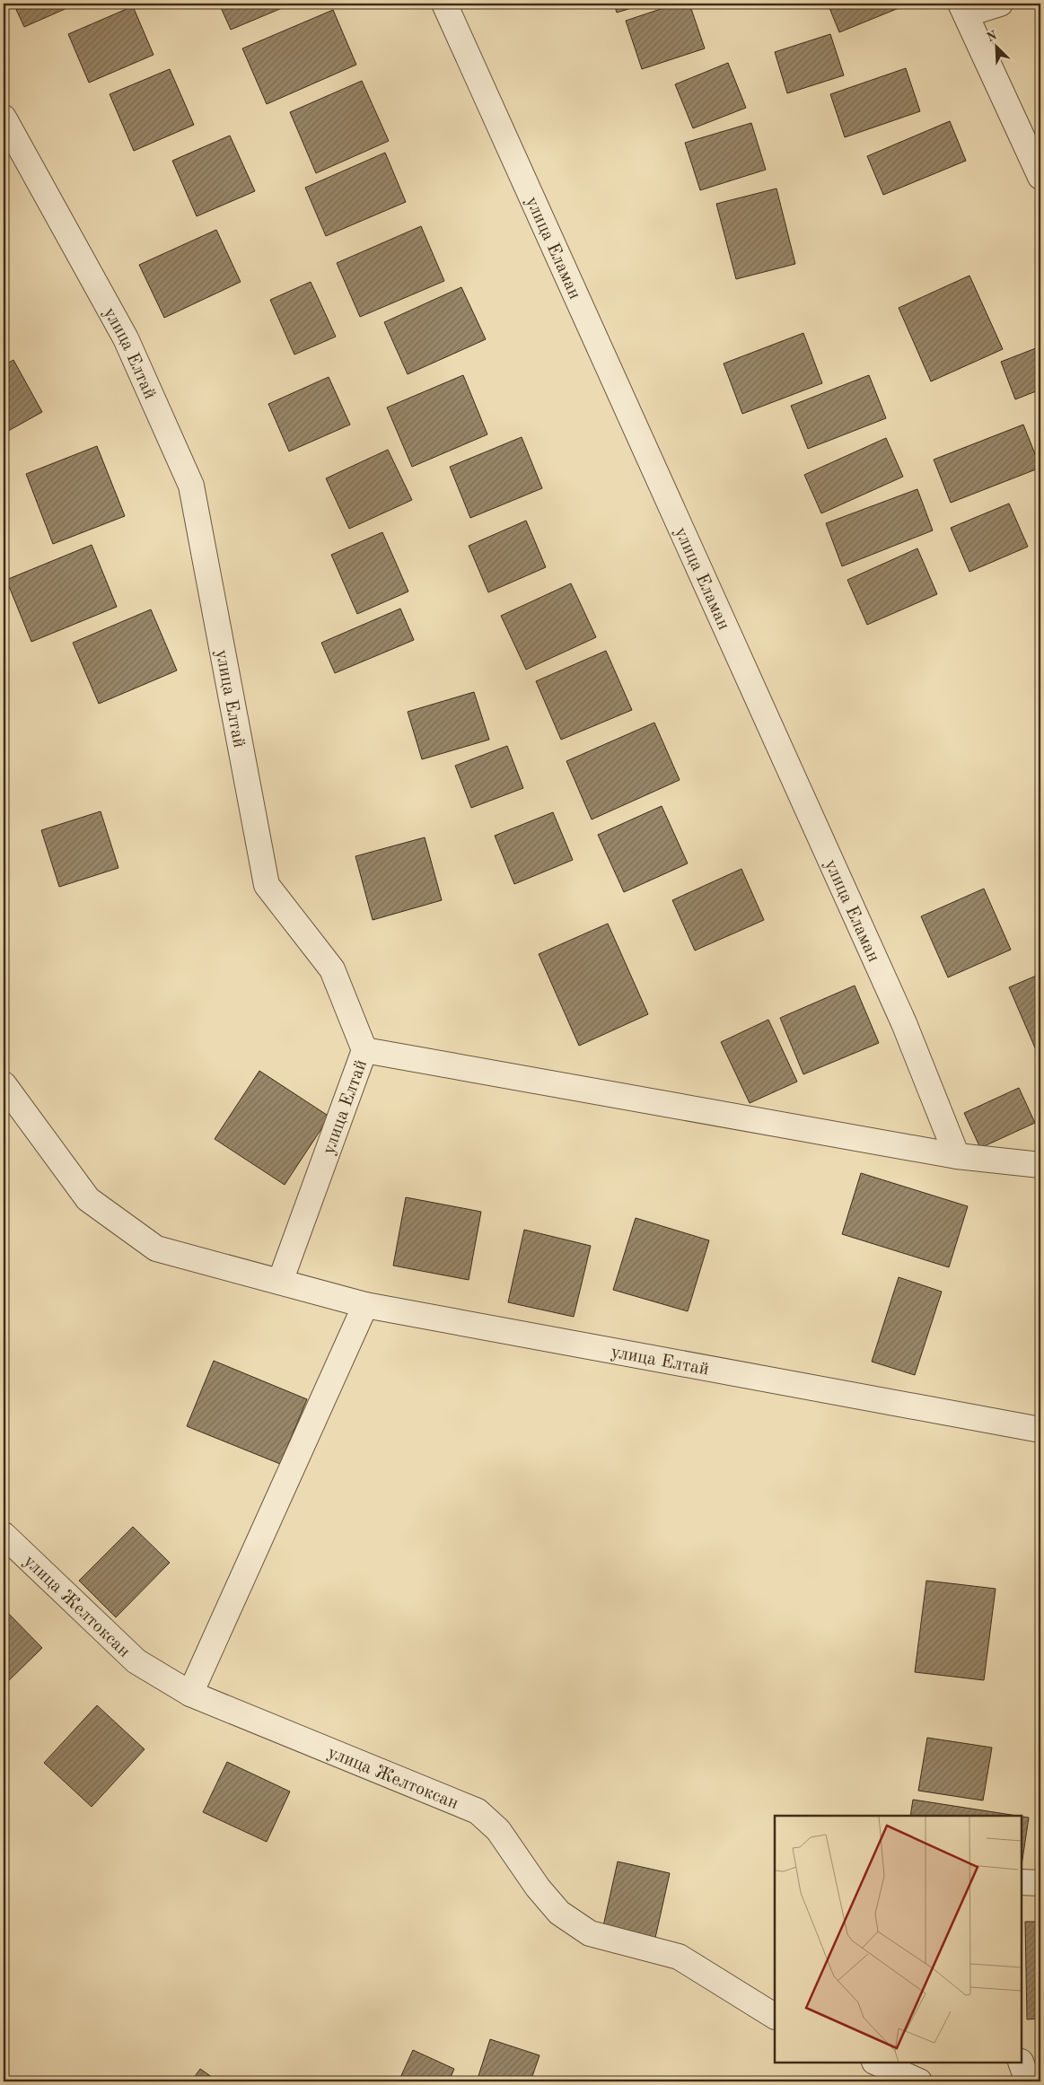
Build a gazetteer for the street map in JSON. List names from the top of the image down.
{
  "streets": {
    "street": ["улица Еламан", "улица Елтай", "улица Желтоксан"]
  },
  "north": "top left"
}
